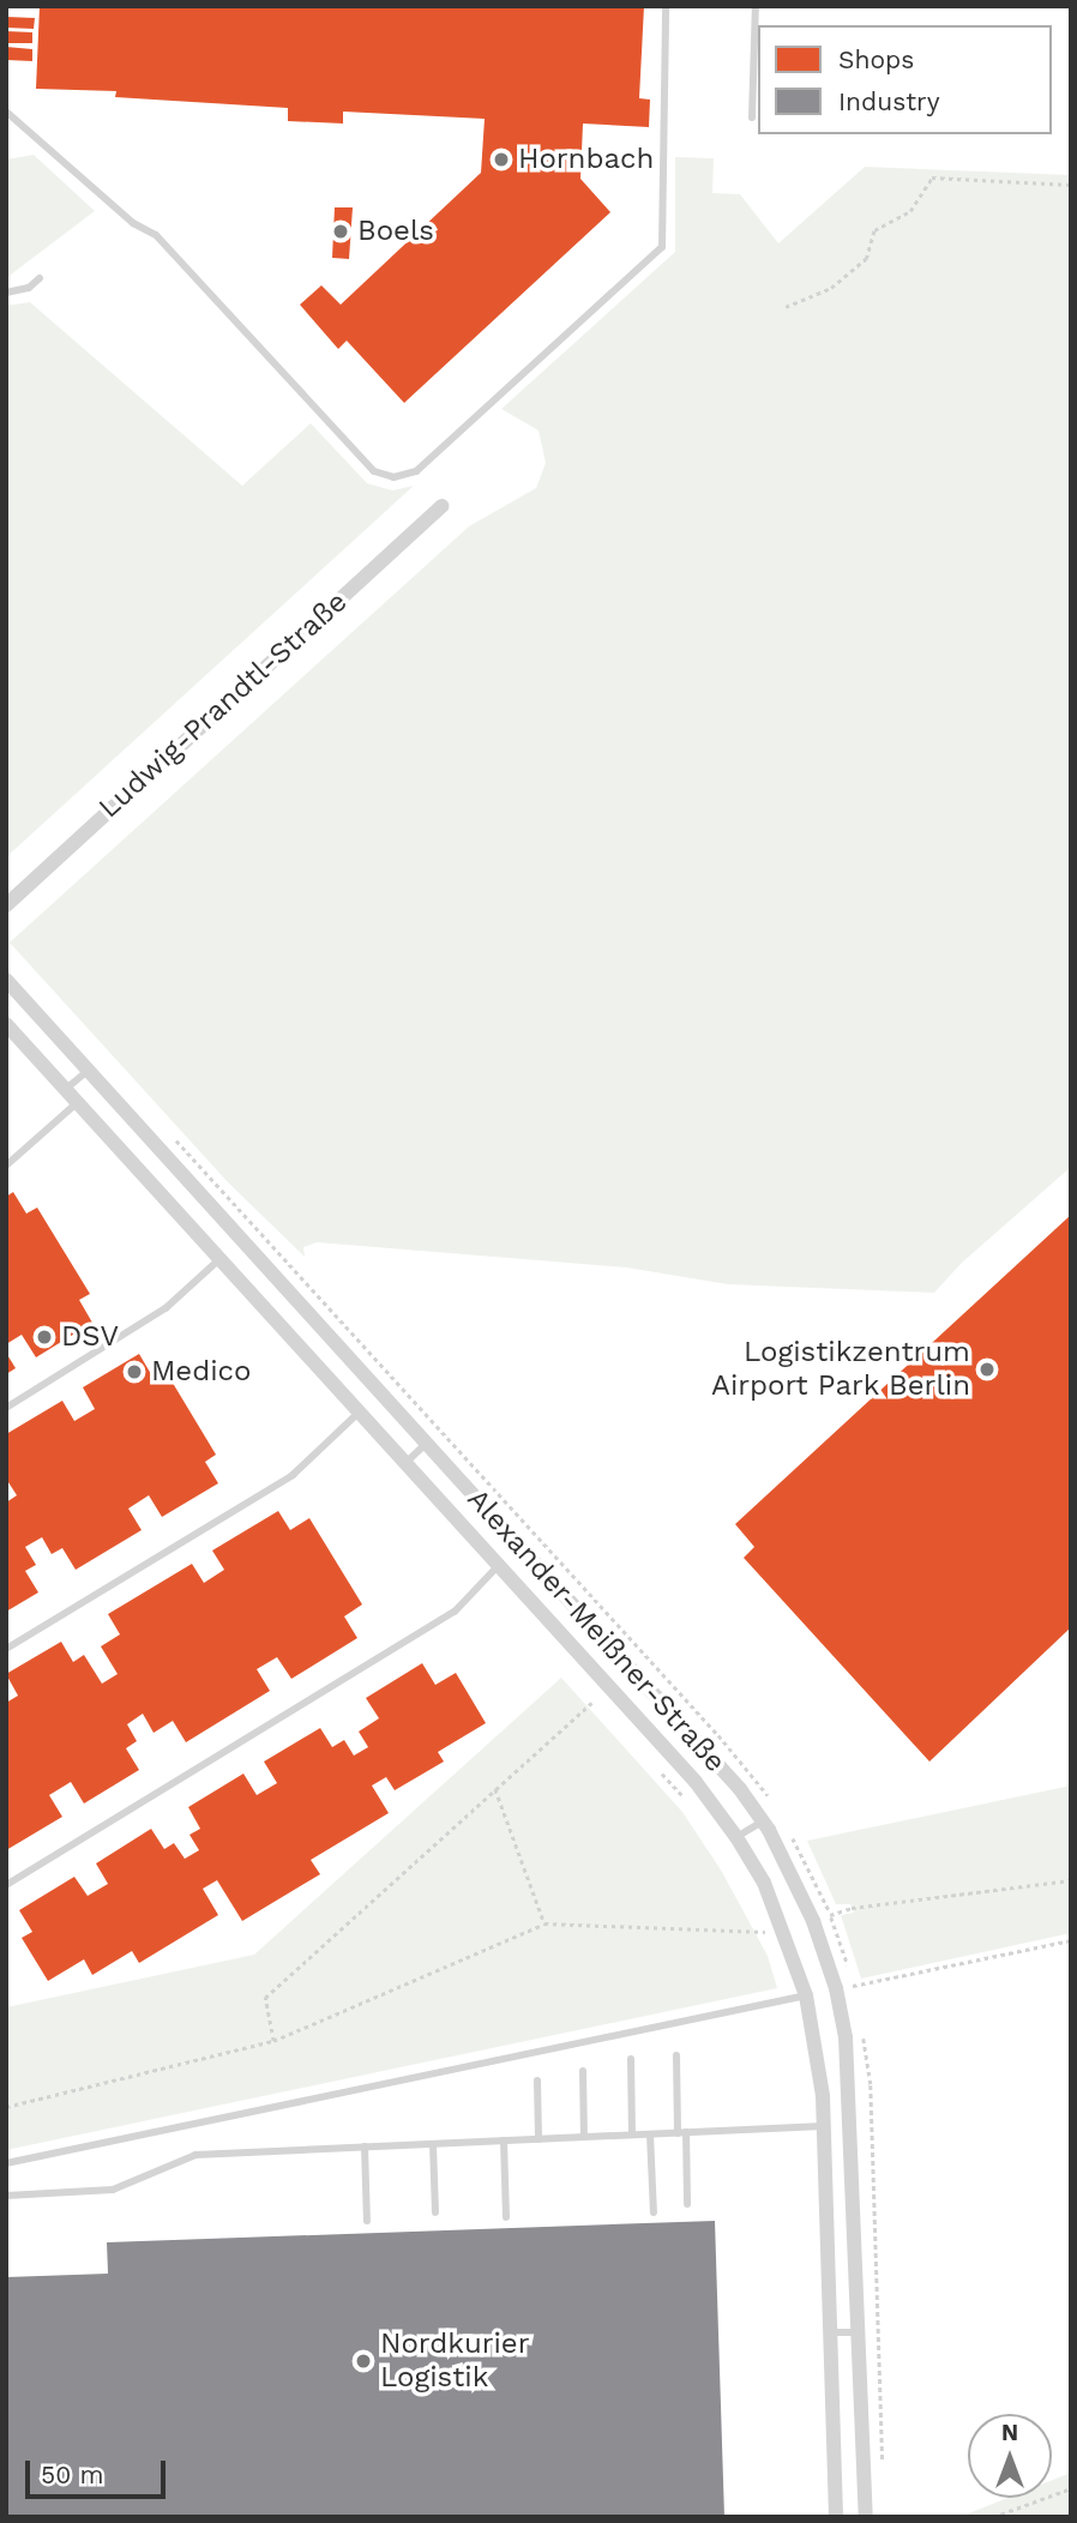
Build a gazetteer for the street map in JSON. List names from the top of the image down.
{
  "streets": {
    "street": ["Ludwig-Prandtl-Straße", "Alexander-Meißner-Straße"]
  },
  "places": [
    "Hornbach",
    "Boels",
    "DSV",
    "Logistikzentrum Airport Park Berlin",
    "Medico",
    "Nordkurier Logistik"
  ],
  "legend": ["Shops", "Industry"],
  "scale_bar": "50 m",
  "north": "top"
}
